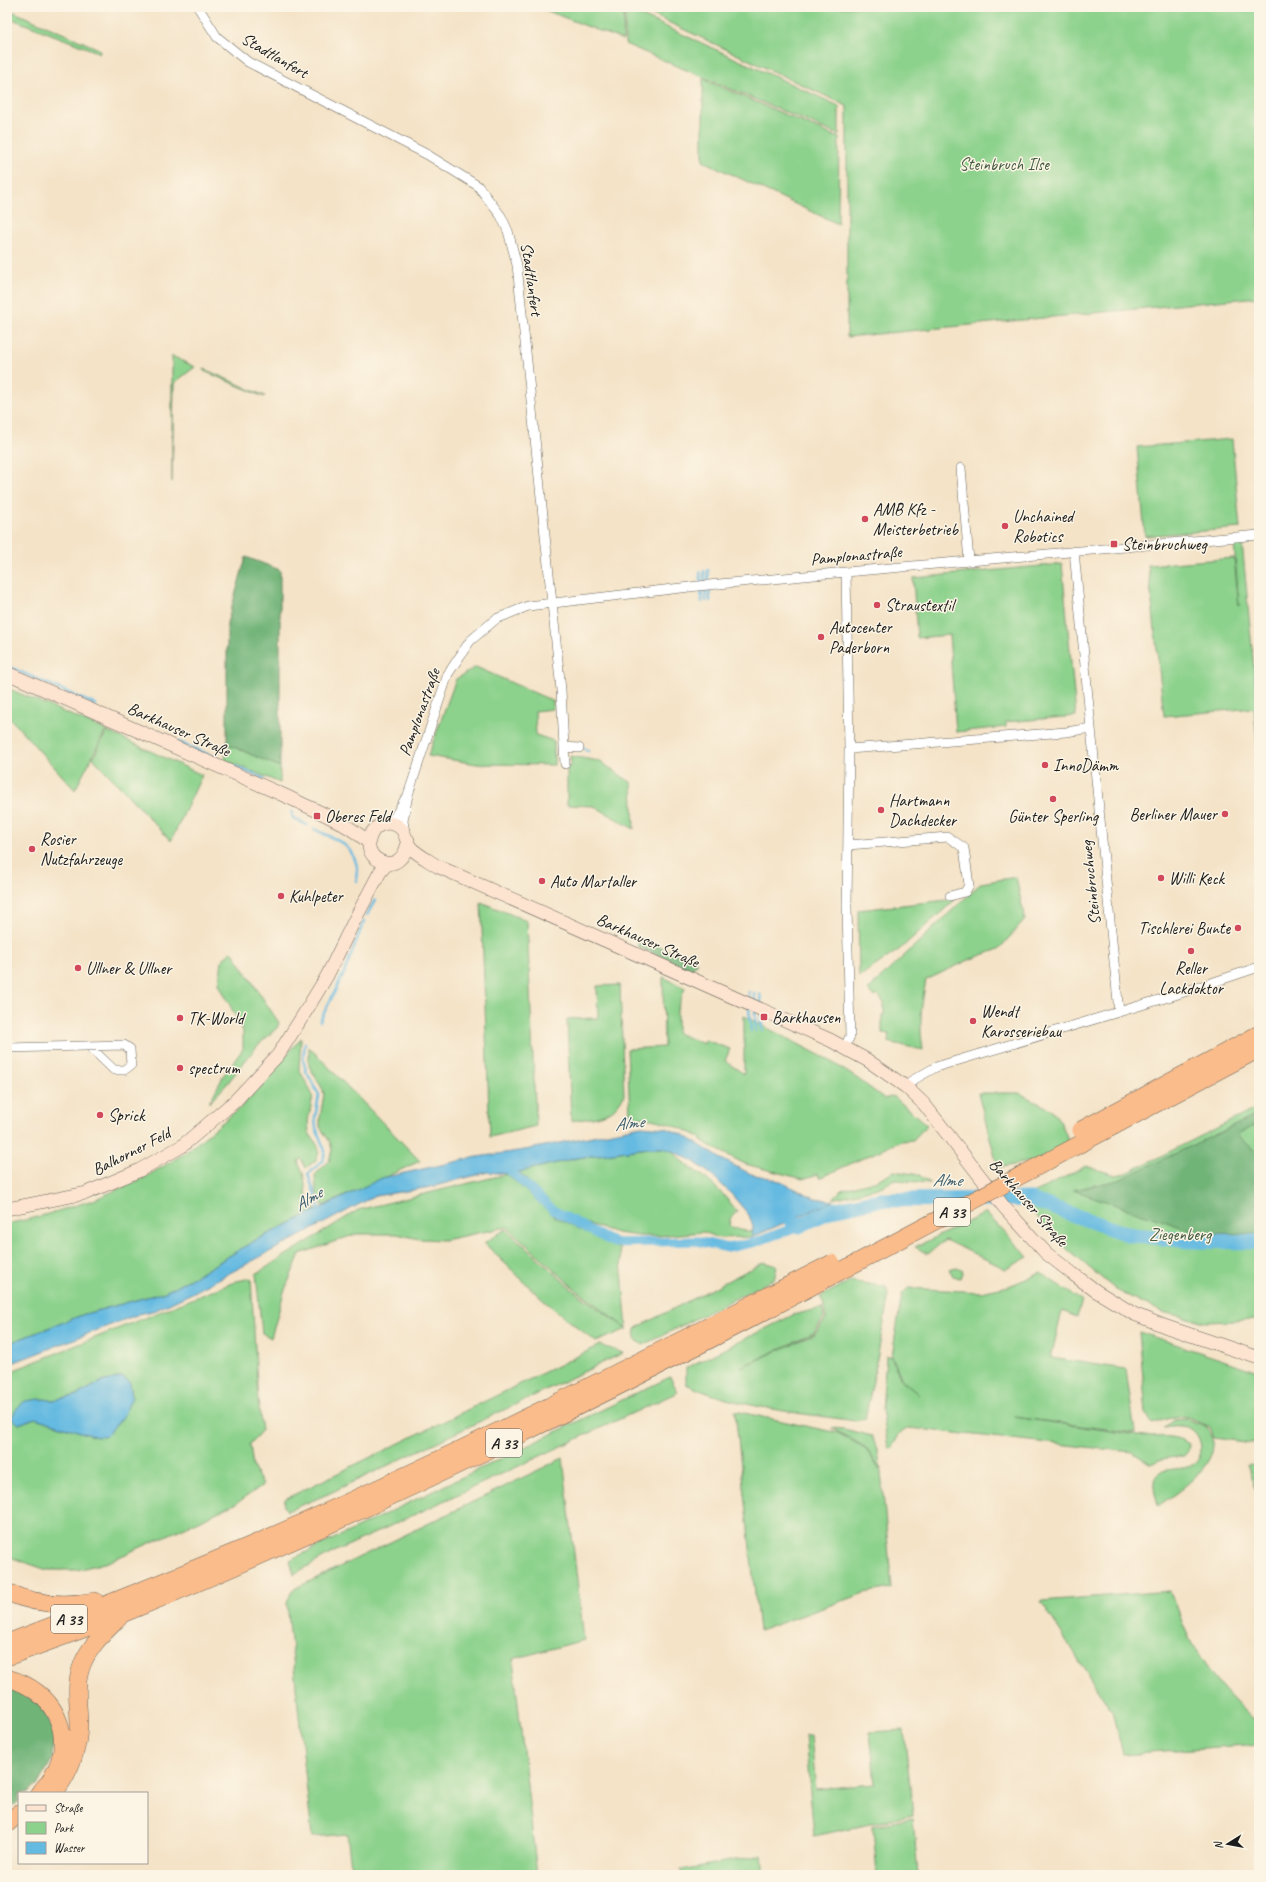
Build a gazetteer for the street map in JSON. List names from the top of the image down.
{
  "streets": {
    "highway": ["A 33"],
    "street": [
      "Stadtlanfert",
      "Pamplonastraße",
      "Barkhauser Straße",
      "Steinbruchweg",
      "Balhorner Feld"
    ]
  },
  "crossings": [
    ["Stadtlanfert", "Pamplonastraße"],
    ["Pamplonastraße", "Steinbruchweg"],
    ["Barkhauser Straße", "Balhorner Feld"]
  ],
  "water": ["Alme"],
  "parks": ["Steinbruch Ilse", "Ziegenberg"],
  "places": {
    "other": [
      "AMB Kfz - Meisterbetrieb",
      "Unchained Robotics",
      "Straustextil",
      "Autocenter Paderborn",
      "InnoDämm",
      "Günter Sperling",
      "Hartmann Dachdecker",
      "Berliner Mauer",
      "Rosier Nutzfahrzeuge",
      "Willi Keck",
      "Auto Martaller",
      "Kuhlpeter",
      "Tischlerei Bunte",
      "Reller Lackdoktor",
      "Ullner & Ullner",
      "TK-World",
      "Wendt Karosseriebau",
      "spectrum",
      "Sprick"
    ],
    "transit": ["Steinbruchweg", "Oberes Feld", "Barkhausen"]
  },
  "legend": ["Straße", "Park", "Wasser"],
  "north": "left"
}
